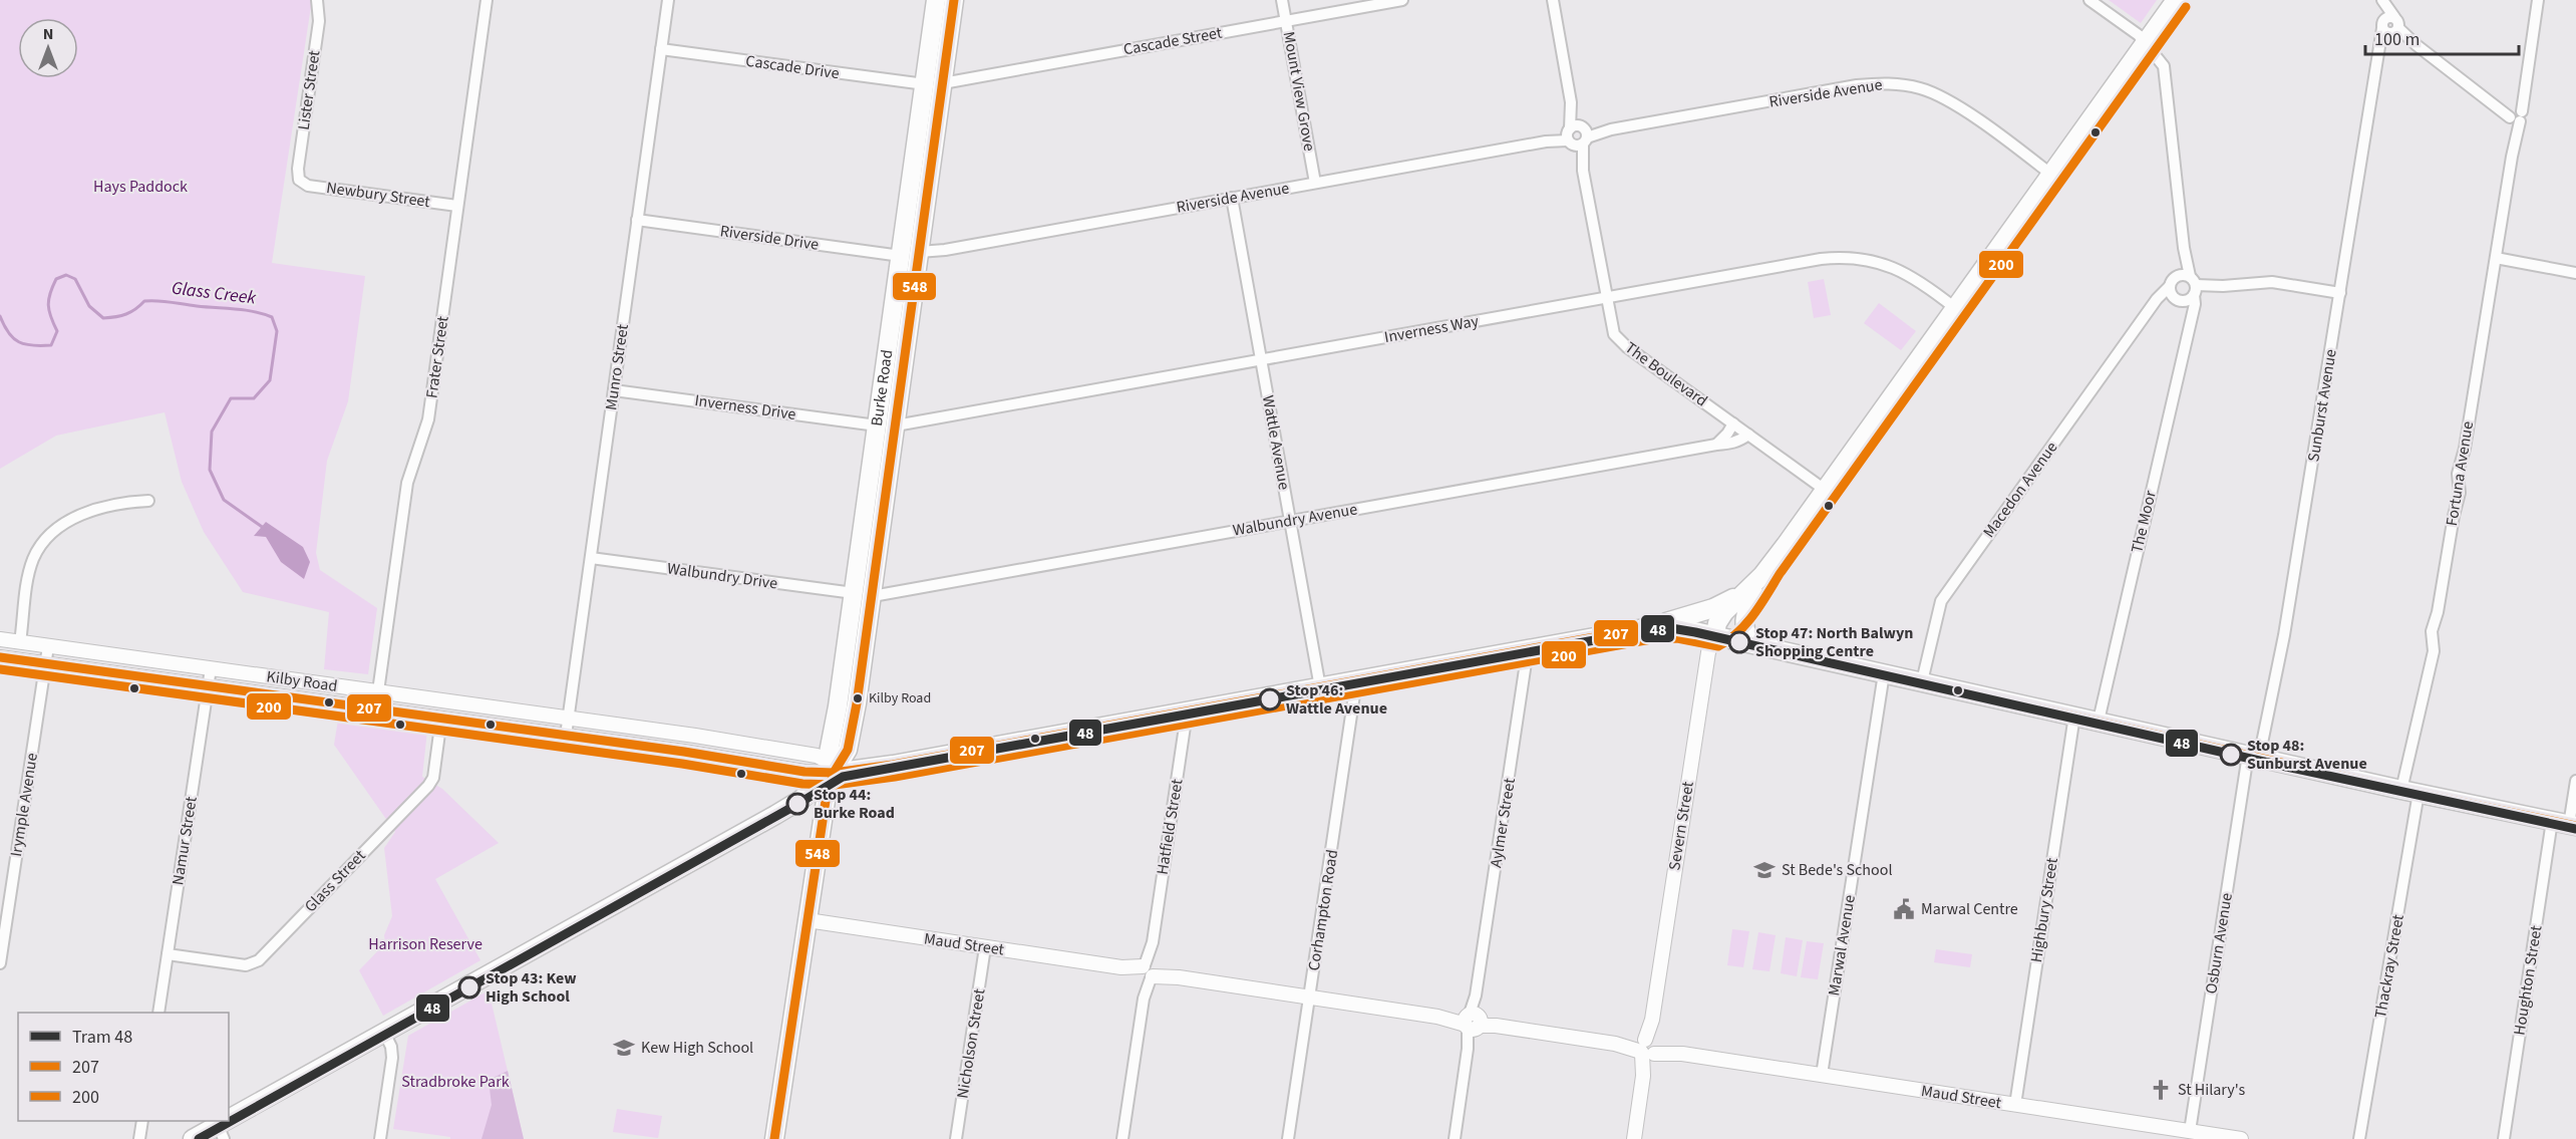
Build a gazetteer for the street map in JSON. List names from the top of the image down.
{
  "streets": {
    "main road": ["Burke Road"],
    "street": [
      "Cascade Street",
      "Cascade Drive",
      "Lister Street",
      "Mount View Grove",
      "Riverside Avenue",
      "Newbury Street",
      "Riverside Drive",
      "Inverness Way",
      "Frater Street",
      "Munro Street",
      "The Boulevard",
      "Sunburst Avenue",
      "Inverness Drive",
      "Wattle Avenue",
      "Fortuna Avenue",
      "Macedon Avenue",
      "Walbundry Avenue",
      "The Moor",
      "Walbundry Drive",
      "Kilby Road",
      "Irymple Avenue",
      "Aylmer Street",
      "Severn Street",
      "Hatfield Street",
      "Namur Street",
      "Glass Street",
      "Corhampton Road",
      "Highbury Street",
      "Osburn Avenue",
      "Maud Street",
      "Marwal Avenue",
      "Thackray Street",
      "Houghton Street",
      "Nicholson Street"
    ]
  },
  "crossings": [
    ["Cascade Street", "Cascade Drive"],
    ["Cascade Street", "Mount View Grove"],
    ["Cascade Street", "Burke Road"],
    ["Cascade Drive", "Munro Street"],
    ["Cascade Drive", "Burke Road"],
    ["Lister Street", "Newbury Street"],
    ["Mount View Grove", "Riverside Avenue"],
    ["Riverside Avenue", "The Boulevard"],
    ["Riverside Avenue", "Burke Road"],
    ["Riverside Avenue", "Wattle Avenue"],
    ["Newbury Street", "Frater Street"],
    ["Riverside Drive", "Munro Street"],
    ["Riverside Drive", "Burke Road"],
    ["Inverness Way", "The Boulevard"],
    ["Inverness Way", "Burke Road"],
    ["Inverness Way", "Wattle Avenue"],
    ["Frater Street", "Kilby Road"],
    ["Munro Street", "Inverness Drive"],
    ["Munro Street", "Walbundry Drive"],
    ["Munro Street", "Kilby Road"],
    ["The Boulevard", "Walbundry Avenue"],
    ["Burke Road", "Inverness Drive"],
    ["Burke Road", "Walbundry Avenue"],
    ["Burke Road", "Walbundry Drive"],
    ["Burke Road", "Kilby Road"],
    ["Burke Road", "Maud Street"],
    ["Sunburst Avenue", "Osburn Avenue"],
    ["Wattle Avenue", "Walbundry Avenue"],
    ["Fortuna Avenue", "Thackray Street"],
    ["Macedon Avenue", "The Moor"],
    ["Kilby Road", "Irymple Avenue"],
    ["Kilby Road", "Namur Street"],
    ["Kilby Road", "Glass Street"],
    ["Aylmer Street", "Maud Street"],
    ["Severn Street", "Maud Street"],
    ["Hatfield Street", "Maud Street"],
    ["Namur Street", "Glass Street"],
    ["Corhampton Road", "Maud Street"],
    ["Highbury Street", "Maud Street"],
    ["Osburn Avenue", "Maud Street"],
    ["Maud Street", "Marwal Avenue"],
    ["Maud Street", "Nicholson Street"]
  ],
  "water": ["Glass Creek"],
  "parks": ["Hays Paddock", "Harrison Reserve", "Stradbroke Park"],
  "places": {
    "other": [
      "Stop 47: North Balwyn Shopping Centre",
      "Kilby Road",
      "Stop 46: Wattle Avenue",
      "Stop 48: Sunburst Avenue",
      "Stop 44: Burke Road",
      "Stop 43: Kew High School"
    ],
    "school or university": ["St Bede's School", "Kew High School"],
    "public building": ["Marwal Centre"],
    "church": ["St Hilary's"]
  },
  "lines": [
    "transit line 548",
    "transit line 200",
    "transit line 207",
    "tram line 48"
  ],
  "legend": ["Tram 48", "207", "200"],
  "scale_bar": "100 m",
  "north": "top"
}
